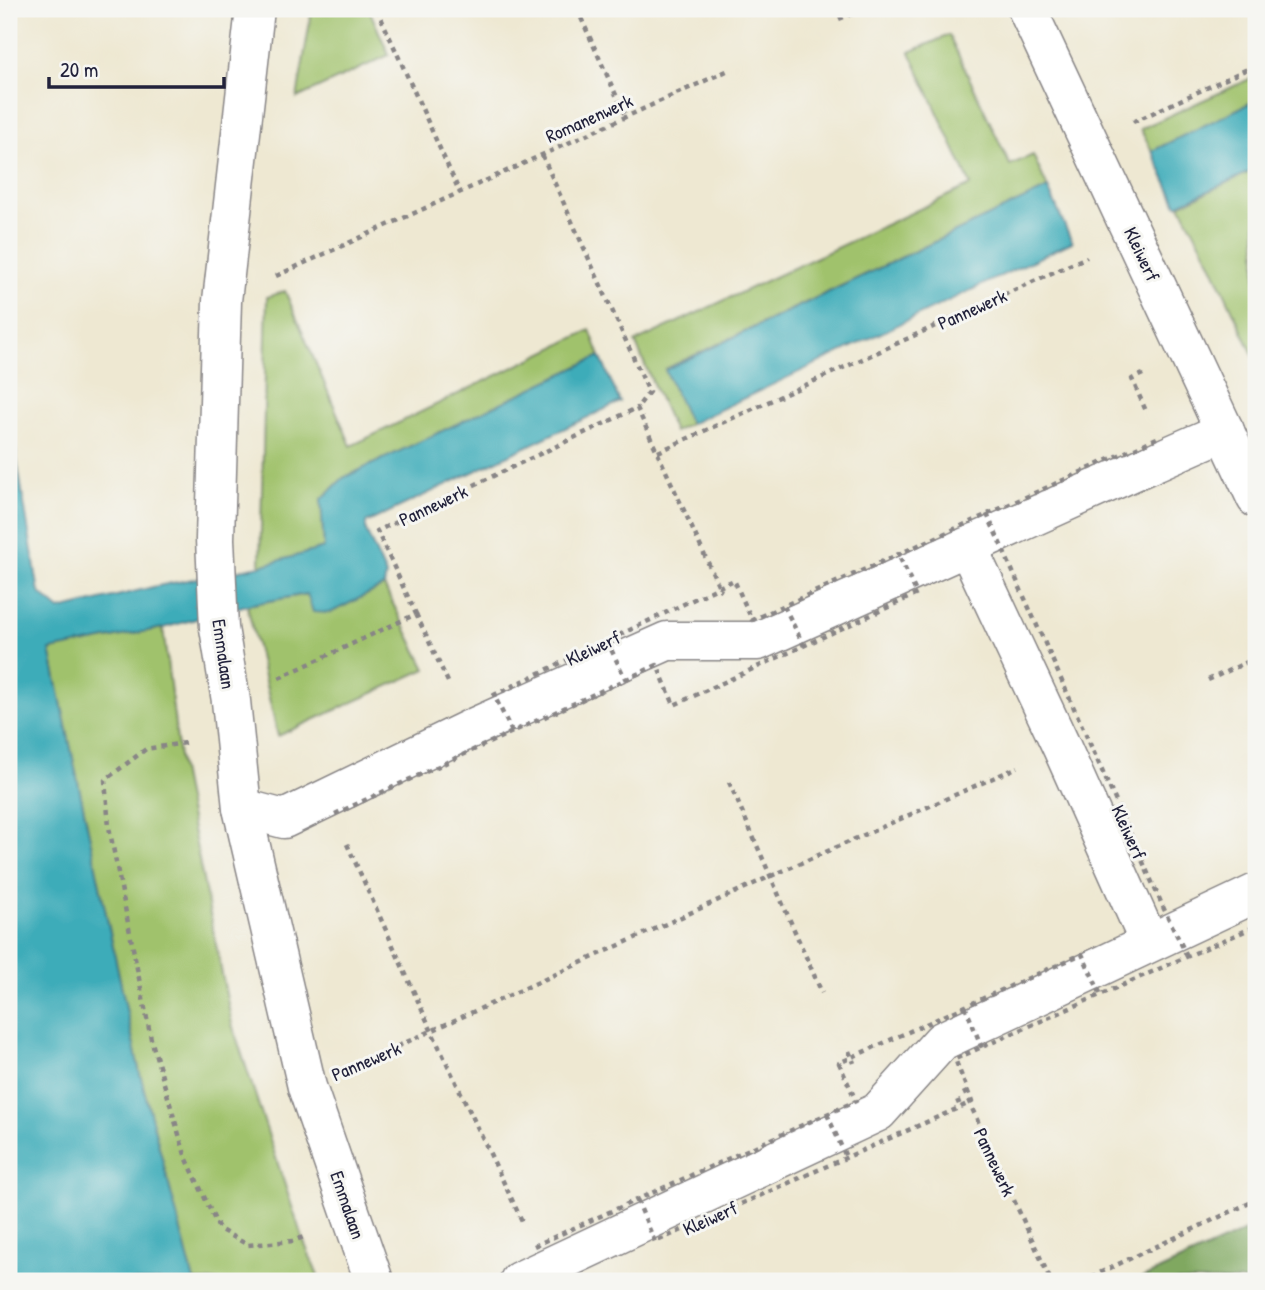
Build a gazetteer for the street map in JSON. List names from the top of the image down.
{
  "streets": {
    "street": ["Kleiwerf", "Emmalaan"],
    "path": ["Romanenwerk", "Pannewerk"]
  },
  "crossings": [
    ["Romanenwerk", "Emmalaan"],
    ["Kleiwerf", "Pannewerk"],
    ["Pannewerk", "Emmalaan"]
  ],
  "scale_bar": "20 m"
}
